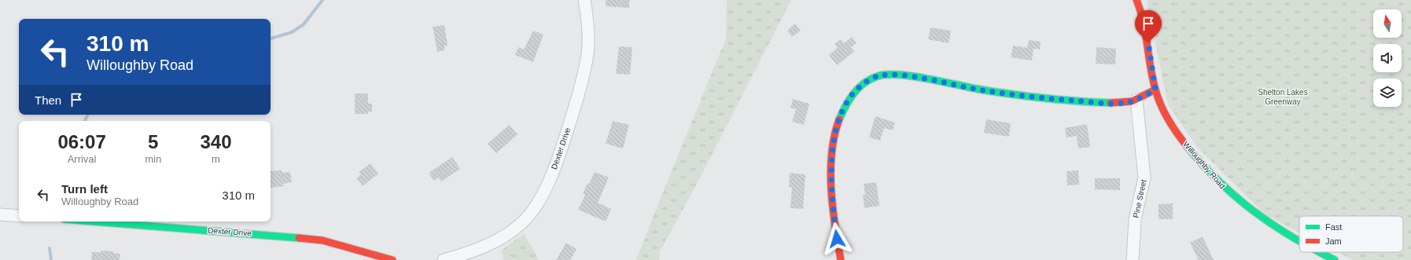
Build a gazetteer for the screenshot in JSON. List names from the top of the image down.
{
  "streets": {
    "street": ["Dexter Drive", "Willoughby Road", "Pine Street"]
  },
  "parks": ["Shelton Lakes Greenway"],
  "legend": ["Fast", "Jam"],
  "north": "top",
  "page": {
    "turn": ["310 m", "Willoughby Road"],
    "then": "Then",
    "eta": [
      "06:07",
      "Arrival",
      "5",
      "min",
      "340",
      "m"
    ],
    "list": [
      {
        "name": "Turn left",
        "note": "Willoughby Road",
        "value": "310 m"
      }
    ]
  }
}
